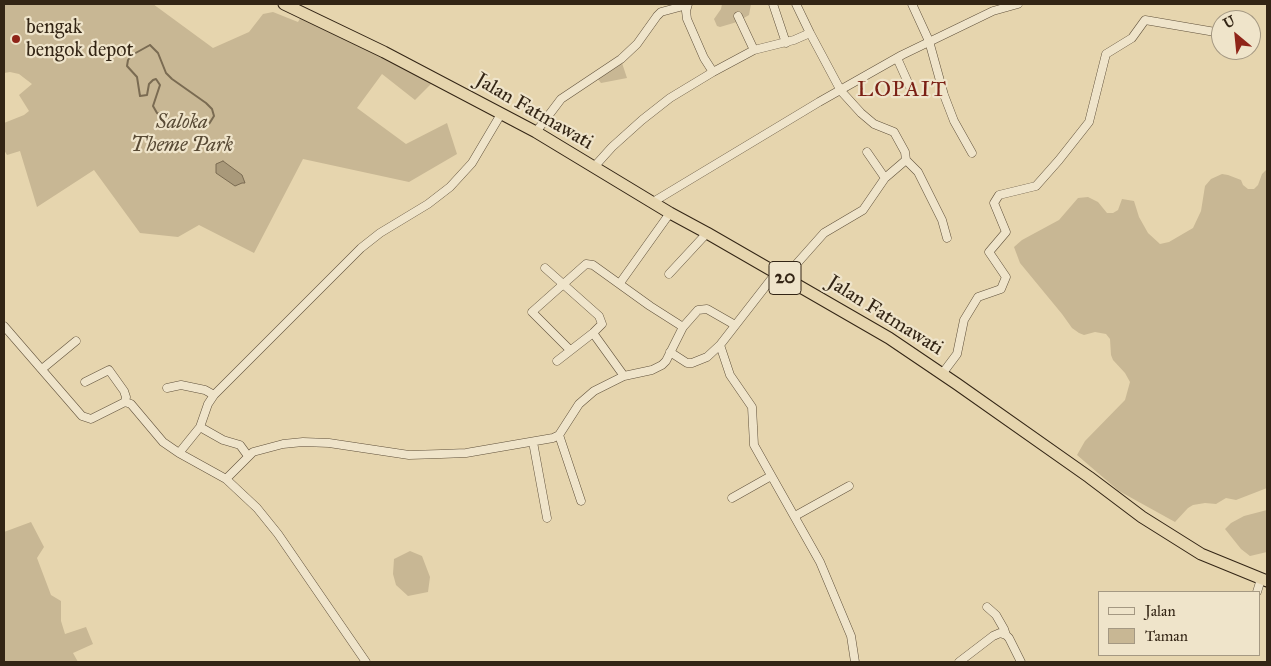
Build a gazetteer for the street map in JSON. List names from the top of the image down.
{
  "streets": {
    "highway": ["Jalan Fatmawati", "20"]
  },
  "districts": ["LOPAIT"],
  "parks": ["Saloka Theme Park"],
  "places": ["bengak bengok depot"],
  "legend": ["Jalan", "Taman"],
  "north": "top left"
}
